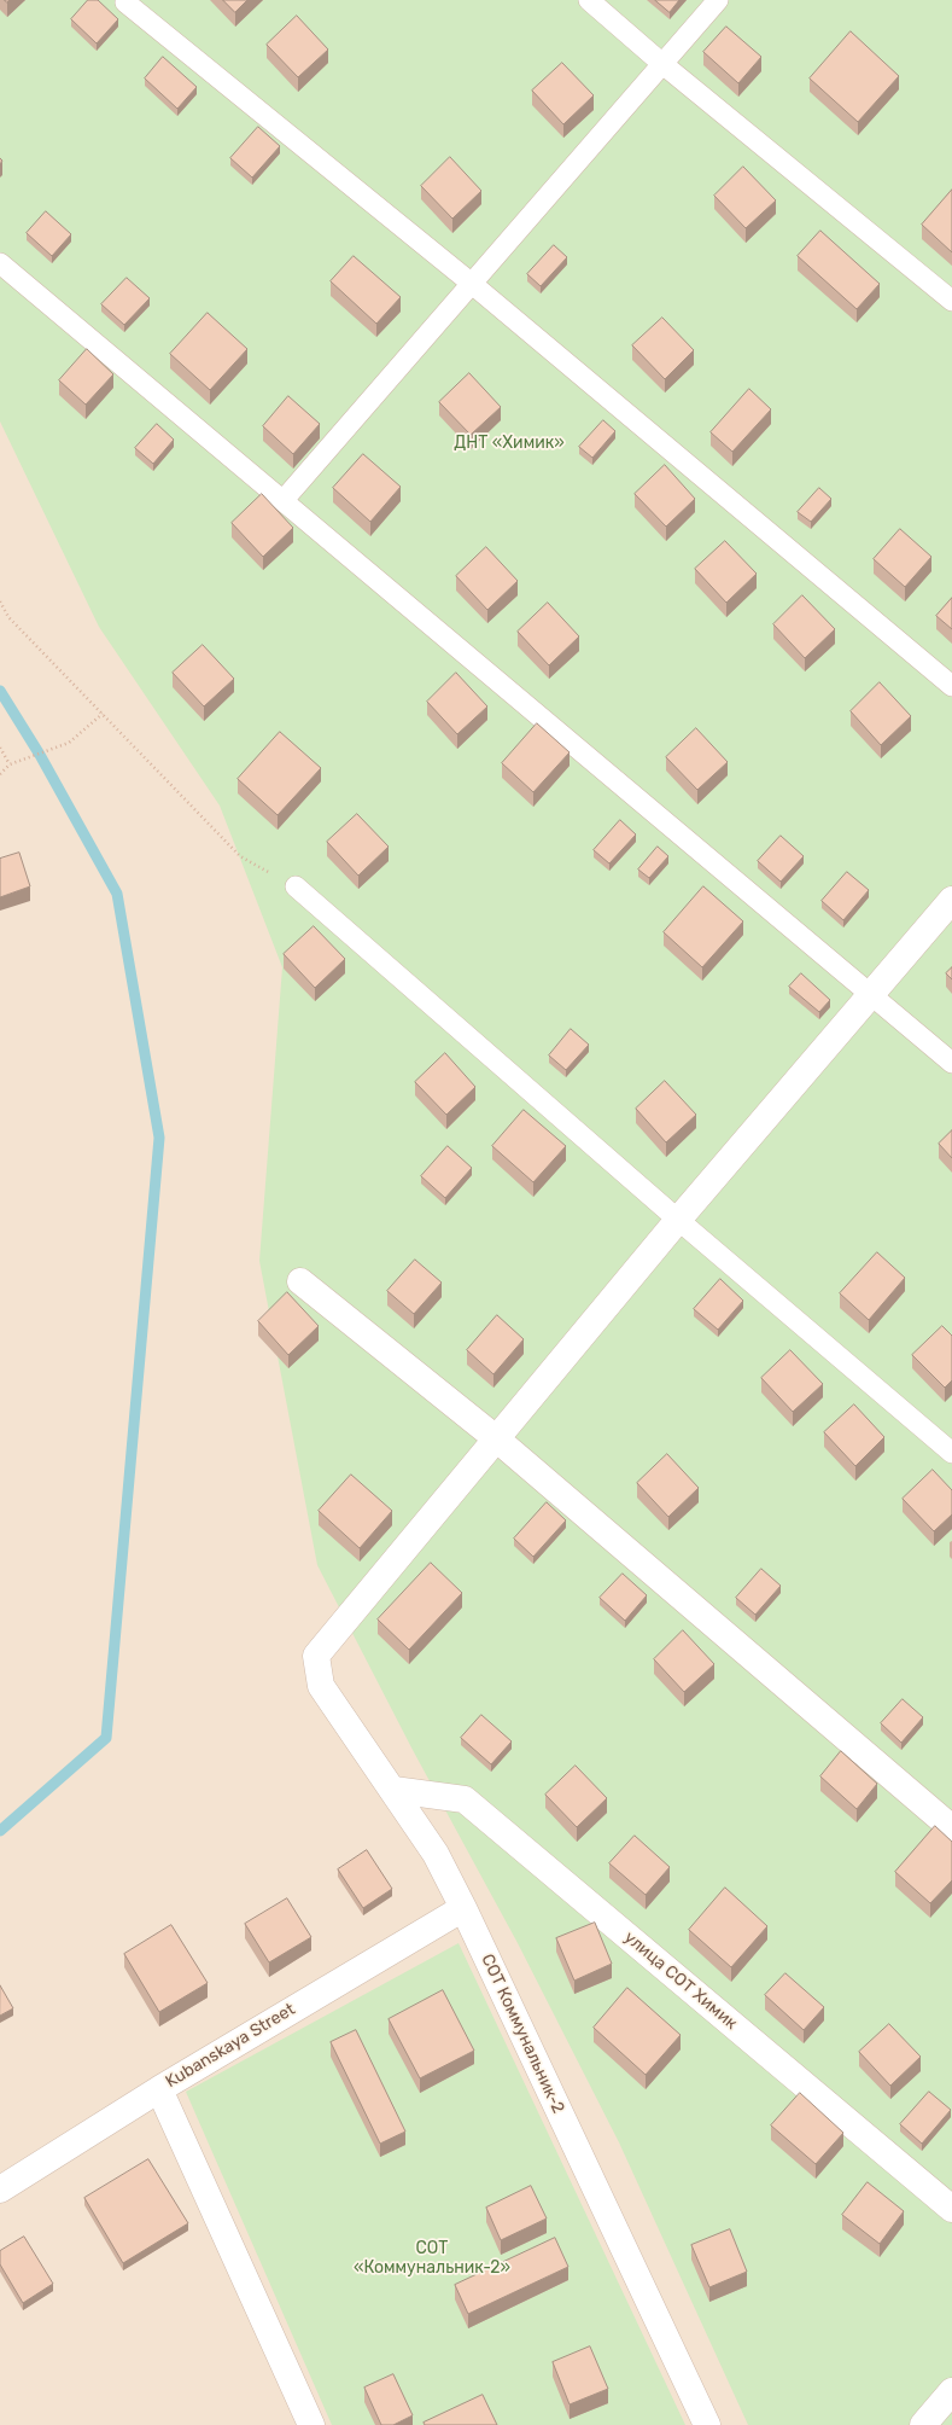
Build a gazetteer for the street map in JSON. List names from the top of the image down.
{
  "streets": {
    "street": ["улица СОТ Химик", "СОТ Коммунальник-2", "Kubanskaya Street"]
  },
  "crossings": [
    ["улица СОТ Химик", "СОТ Коммунальник-2"],
    ["СОТ Коммунальник-2", "Kubanskaya Street"]
  ],
  "parks": ["ДНТ «Химик»", "СОТ «Коммунальник-2»"]
}
